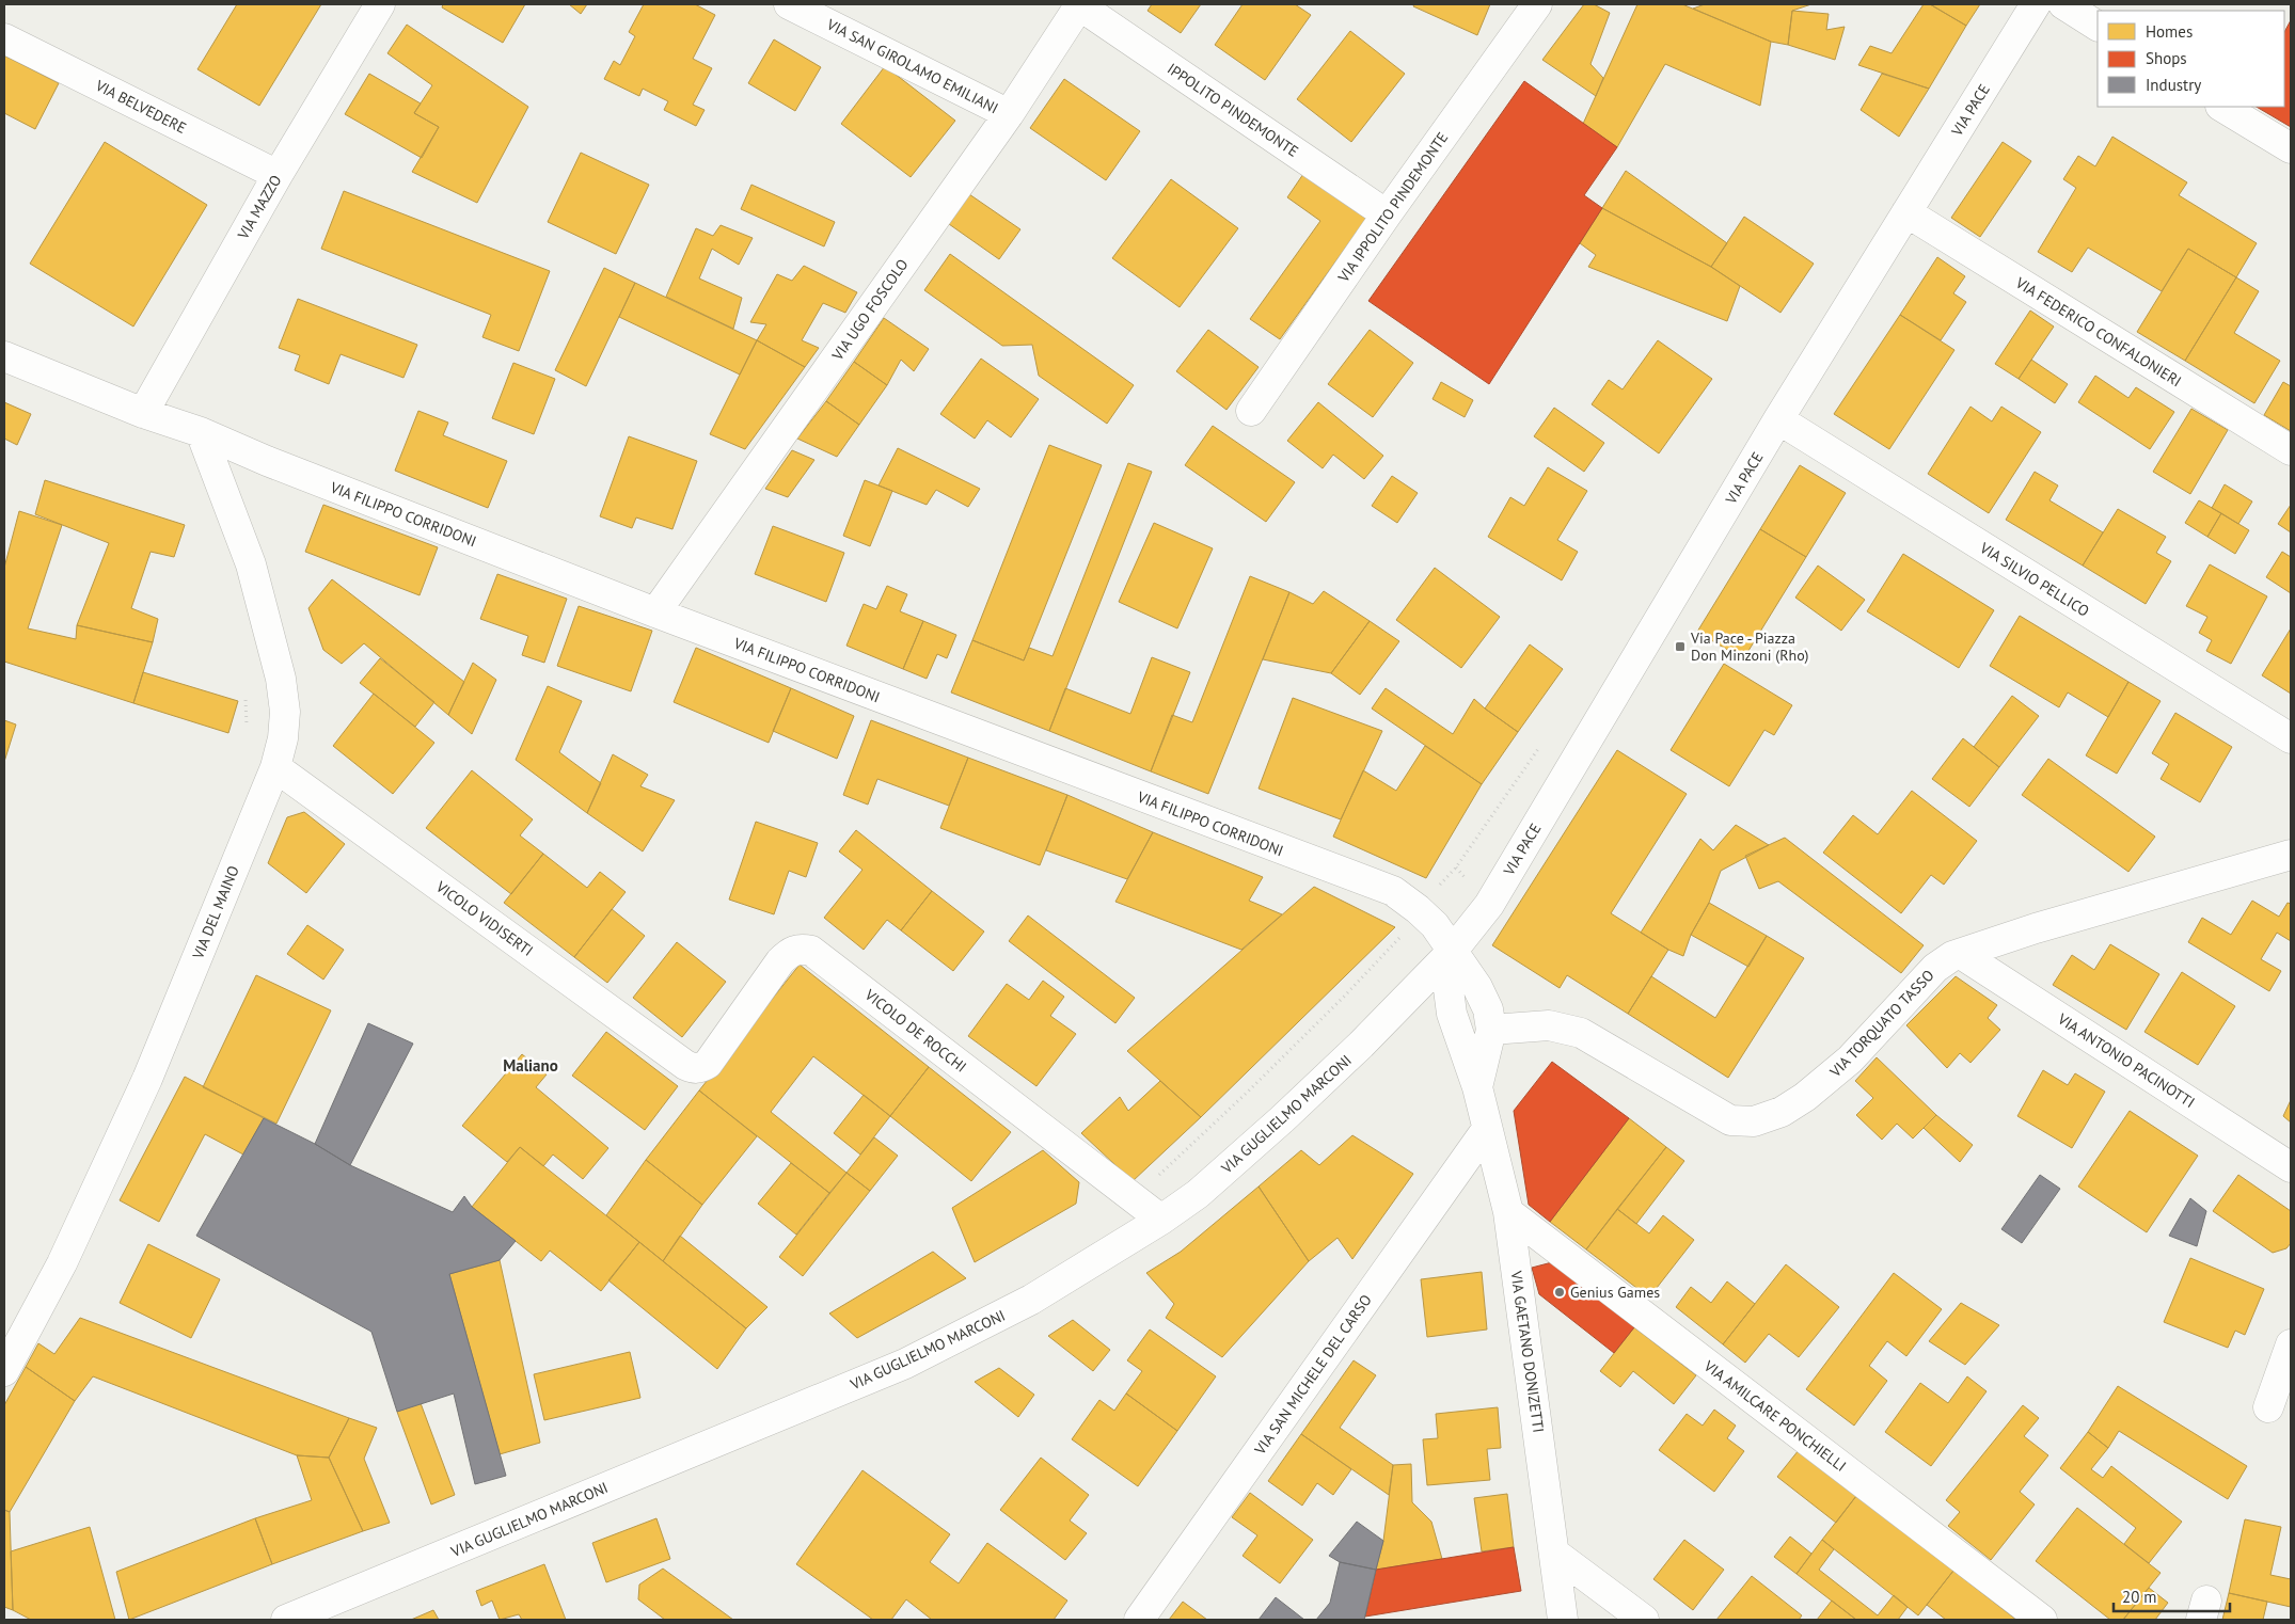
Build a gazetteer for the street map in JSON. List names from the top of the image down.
{
  "streets": {
    "street": [
      "VIA SAN GIROLAMO EMILIANI",
      "VIA BELVEDERE",
      "IPPOLITO PINDEMONTE",
      "VIA PACE",
      "VIA MAZZO",
      "VIA IPPOLITO PINDEMONTE",
      "VIA UGO FOSCOLO",
      "VIA FEDERICO CONFALONIERI",
      "VIA FILIPPO CORRIDONI",
      "VIA SILVIO PELLICO",
      "VIA DEL MAINO",
      "VICOLO VIDISERTI",
      "VIA TORQUATO TASSO",
      "VICOLO DE ROCCHI",
      "VIA ANTONIO PACINOTTI",
      "VIA GUGLIELMO MARCONI",
      "VIA GAETANO DONIZETTI",
      "VIA SAN MICHELE DEL CARSO",
      "VIA AMILCARE PONCHIELLI"
    ]
  },
  "crossings": [
    ["VIA SAN GIROLAMO EMILIANI", "VIA UGO FOSCOLO"],
    ["VIA BELVEDERE", "VIA MAZZO"],
    ["IPPOLITO PINDEMONTE", "VIA IPPOLITO PINDEMONTE"],
    ["IPPOLITO PINDEMONTE", "VIA UGO FOSCOLO"],
    ["VIA PACE", "VIA FEDERICO CONFALONIERI"],
    ["VIA PACE", "VIA FILIPPO CORRIDONI"],
    ["VIA PACE", "VIA SILVIO PELLICO"],
    ["VIA PACE", "VIA GUGLIELMO MARCONI"],
    ["VIA PACE", "VIA GAETANO DONIZETTI"],
    ["VIA MAZZO", "VIA FILIPPO CORRIDONI"],
    ["VIA UGO FOSCOLO", "VIA FILIPPO CORRIDONI"],
    ["VIA FILIPPO CORRIDONI", "VIA DEL MAINO"],
    ["VIA FILIPPO CORRIDONI", "VIA TORQUATO TASSO"],
    ["VIA FILIPPO CORRIDONI", "VIA GUGLIELMO MARCONI"],
    ["VIA FILIPPO CORRIDONI", "VIA GAETANO DONIZETTI"],
    ["VIA DEL MAINO", "VICOLO VIDISERTI"],
    ["VICOLO VIDISERTI", "VICOLO DE ROCCHI"],
    ["VIA TORQUATO TASSO", "VIA ANTONIO PACINOTTI"],
    ["VICOLO DE ROCCHI", "VIA GUGLIELMO MARCONI"],
    ["VIA GUGLIELMO MARCONI", "VIA GAETANO DONIZETTI"],
    ["VIA GAETANO DONIZETTI", "VIA SAN MICHELE DEL CARSO"],
    ["VIA GAETANO DONIZETTI", "VIA AMILCARE PONCHIELLI"]
  ],
  "districts": ["Maliano"],
  "places": {
    "transit": ["Via Pace - Piazza Don Minzoni (Rho)"],
    "other": ["Genius Games"]
  },
  "legend": ["Homes", "Shops", "Industry"],
  "scale_bar": "20 m"
}
